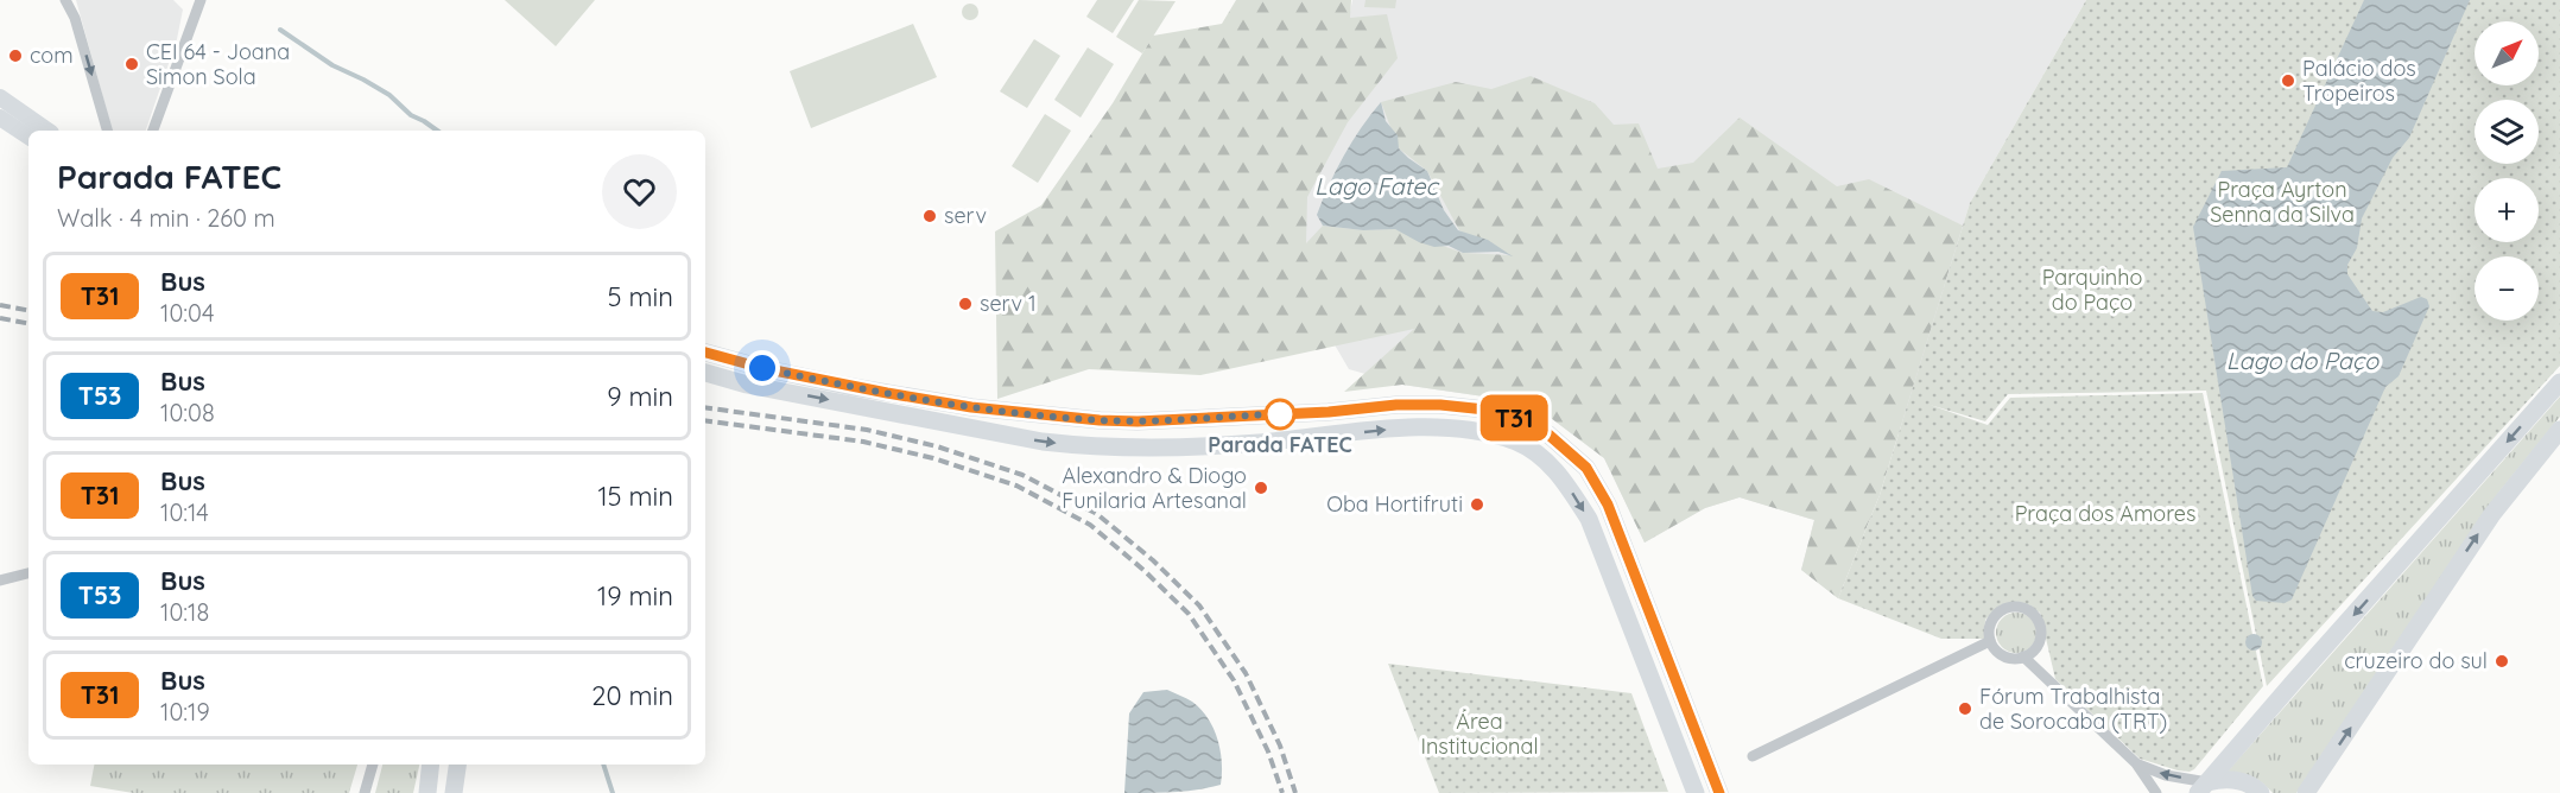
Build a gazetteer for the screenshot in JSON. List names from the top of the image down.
{
  "water": ["Lago Fatec", "Lago do Paço"],
  "parks": [
    "Praça Ayrton Senna da Silva",
    "Parquinho do Paço",
    "Praça dos Amores",
    "Área Institucional"
  ],
  "places": [
    "com",
    "CEI 64 - Joana Simon Sola",
    "Palácio dos Tropeiros",
    "serv",
    "serv 1",
    "Parada FATEC",
    "Alexandro & Diogo Funilaria Artesanal",
    "Oba Hortifruti",
    "cruzeiro do sul",
    "Fórum Trabalhista de Sorocaba (TRT)"
  ],
  "lines": ["bus line T31"],
  "north": "top right",
  "page": {
    "on_map": "T31",
    "map_buttons": ["+", "−"],
    "heading": ["Parada FATEC", "Walk · 4 min · 260 m"],
    "list": [
      {
        "mark": "T31",
        "name": "Bus",
        "note": "10:04",
        "value": "5 min"
      },
      {
        "mark": "T53",
        "name": "Bus",
        "note": "10:08",
        "value": "9 min"
      },
      {
        "mark": "T31",
        "name": "Bus",
        "note": "10:14",
        "value": "15 min"
      },
      {
        "mark": "T53",
        "name": "Bus",
        "note": "10:18",
        "value": "19 min"
      },
      {
        "mark": "T31",
        "name": "Bus",
        "note": "10:19",
        "value": "20 min"
      }
    ]
  }
}
